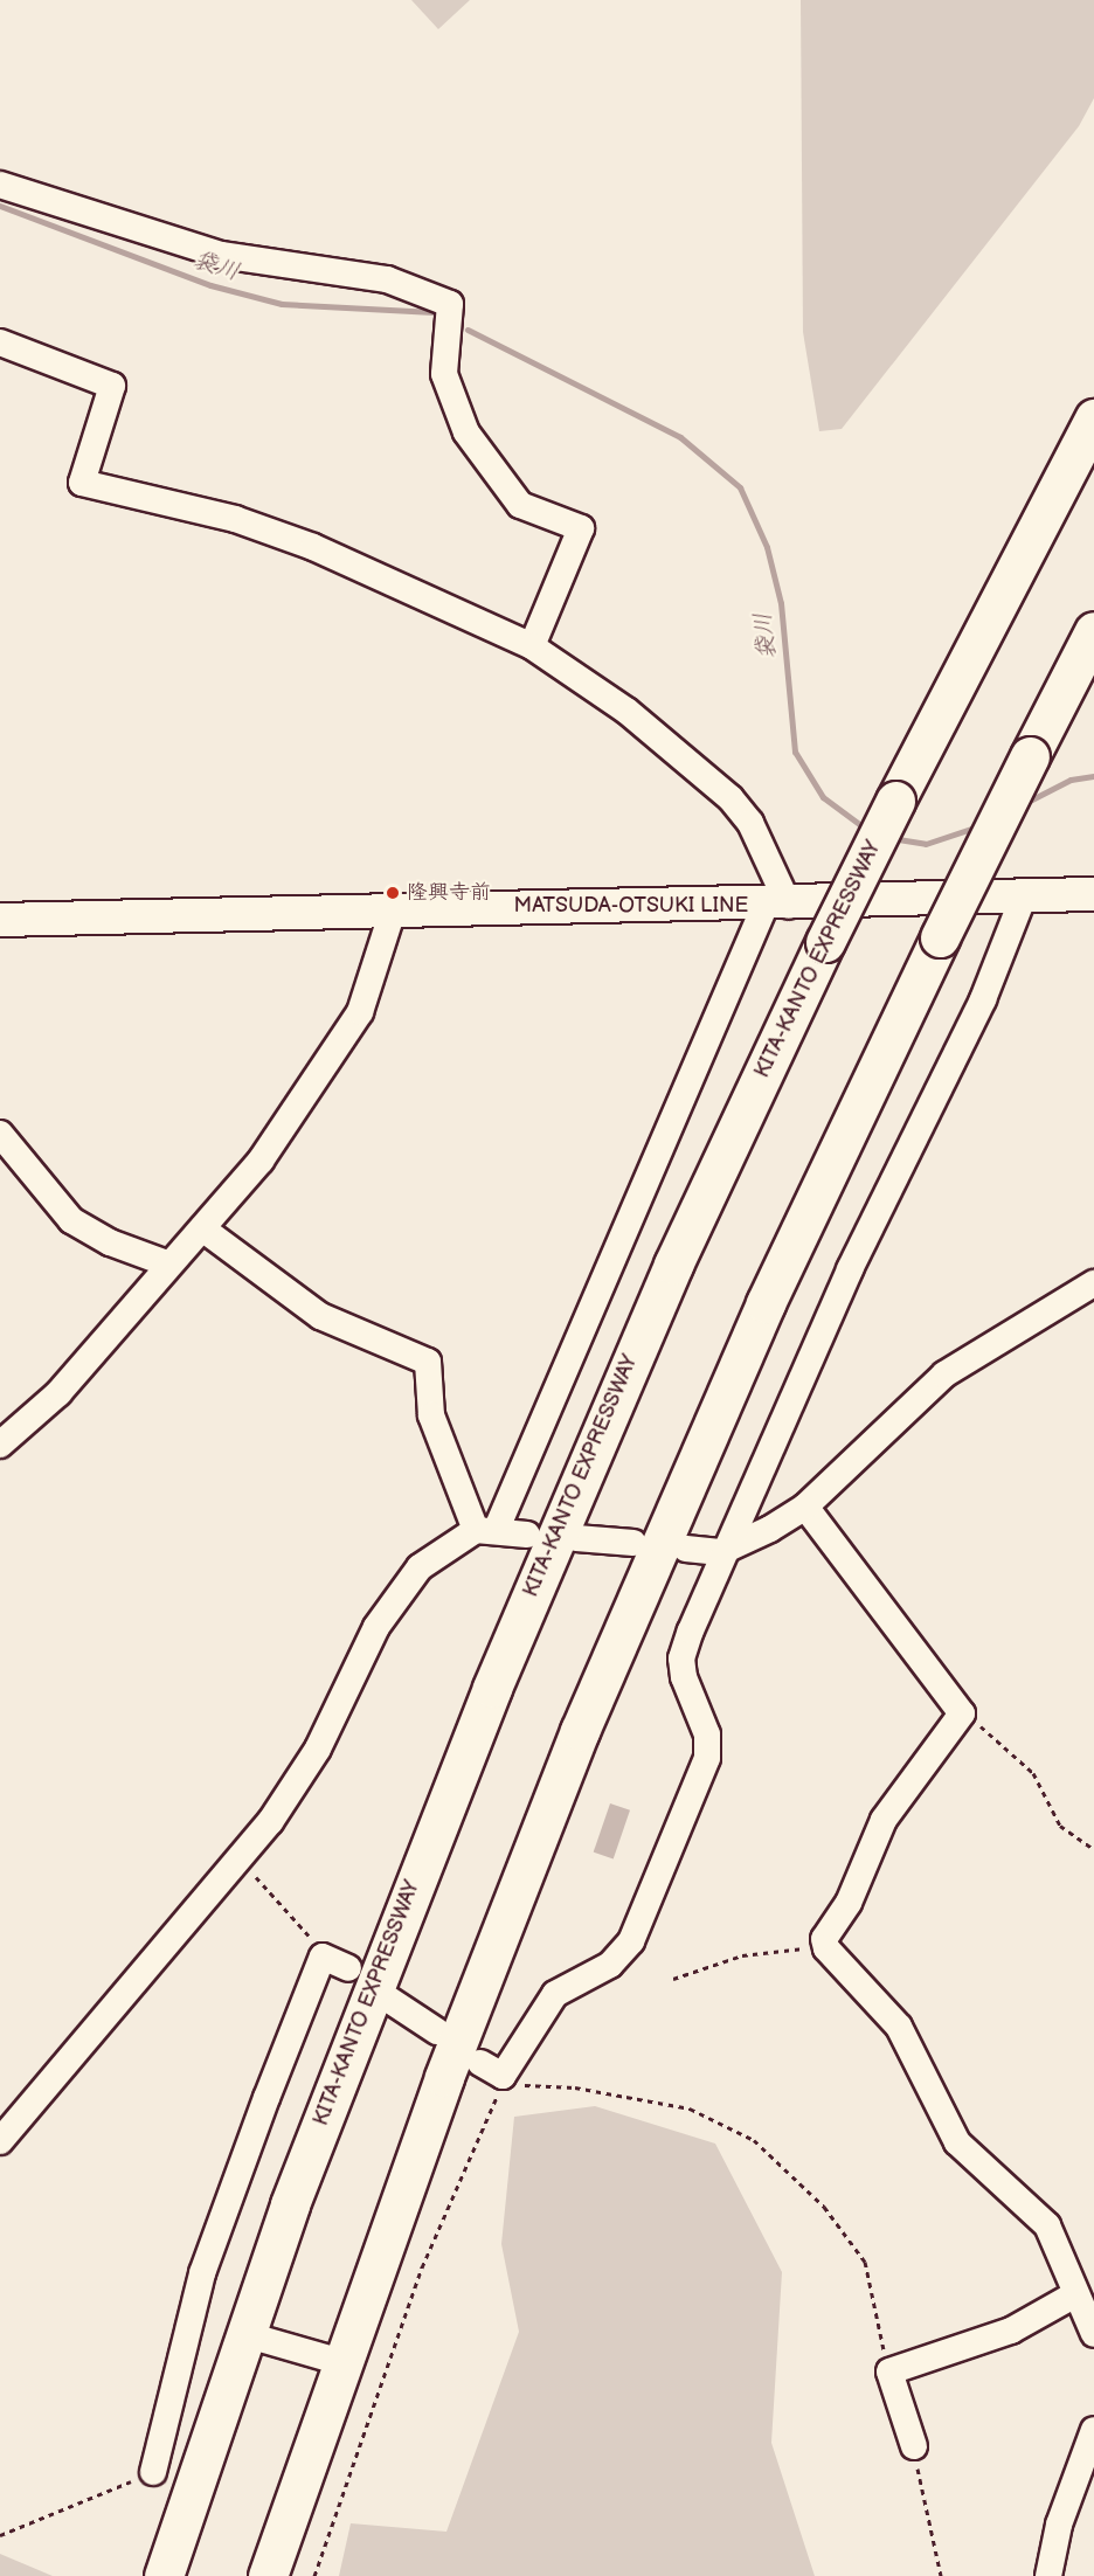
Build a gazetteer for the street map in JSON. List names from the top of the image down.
{
  "streets": {
    "highway": ["KITA-KANTO EXPRESSWAY"],
    "main road": ["MATSUDA-OTSUKI LINE"]
  },
  "water": ["袋川"],
  "places": ["隆興寺前"]
}
